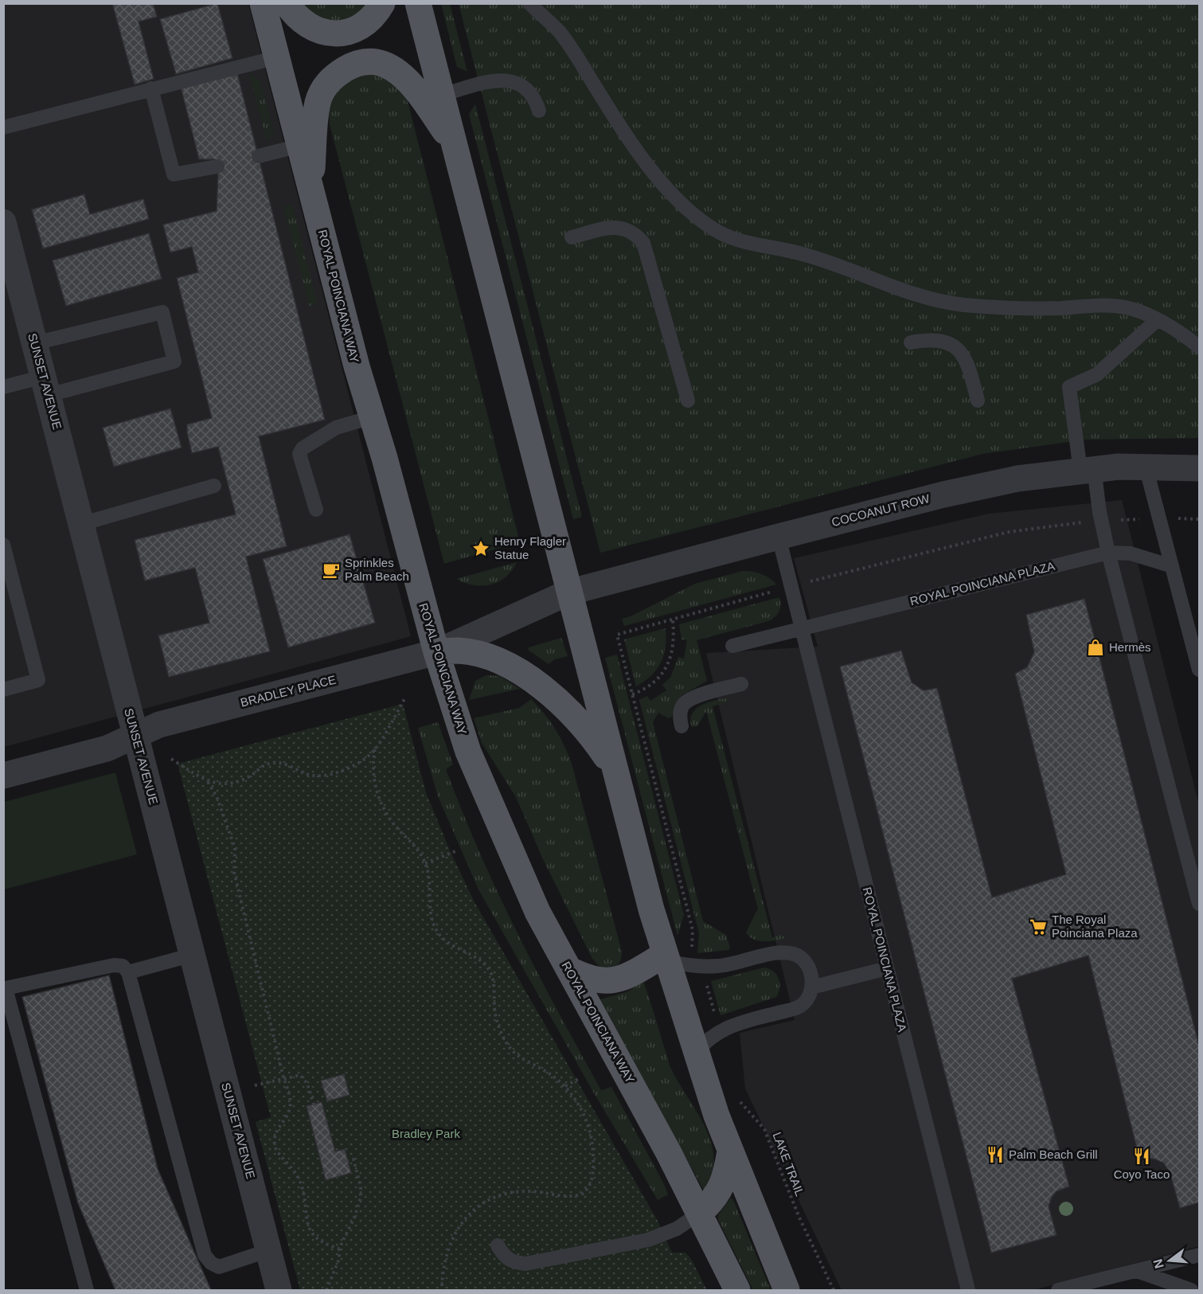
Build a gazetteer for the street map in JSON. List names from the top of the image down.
{
  "streets": {
    "main road": ["ROYAL POINCIANA WAY"],
    "street": ["SUNSET AVENUE", "COCOANUT ROW", "BRADLEY PLACE"],
    "lane": ["ROYAL POINCIANA PLAZA"],
    "path": ["LAKE TRAIL"]
  },
  "crossings": [
    ["ROYAL POINCIANA WAY", "BRADLEY PLACE"],
    ["SUNSET AVENUE", "BRADLEY PLACE"],
    ["COCOANUT ROW", "BRADLEY PLACE"]
  ],
  "parks": ["Bradley Park"],
  "places": {
    "place": ["Henry Flagler Statue"],
    "cafe": ["Sprinkles Palm Beach"],
    "shop": ["Hermès"],
    "supermarket": ["The Royal Poinciana Plaza"],
    "restaurant": ["Palm Beach Grill", "Coyo Taco"]
  },
  "north": "left"
}
